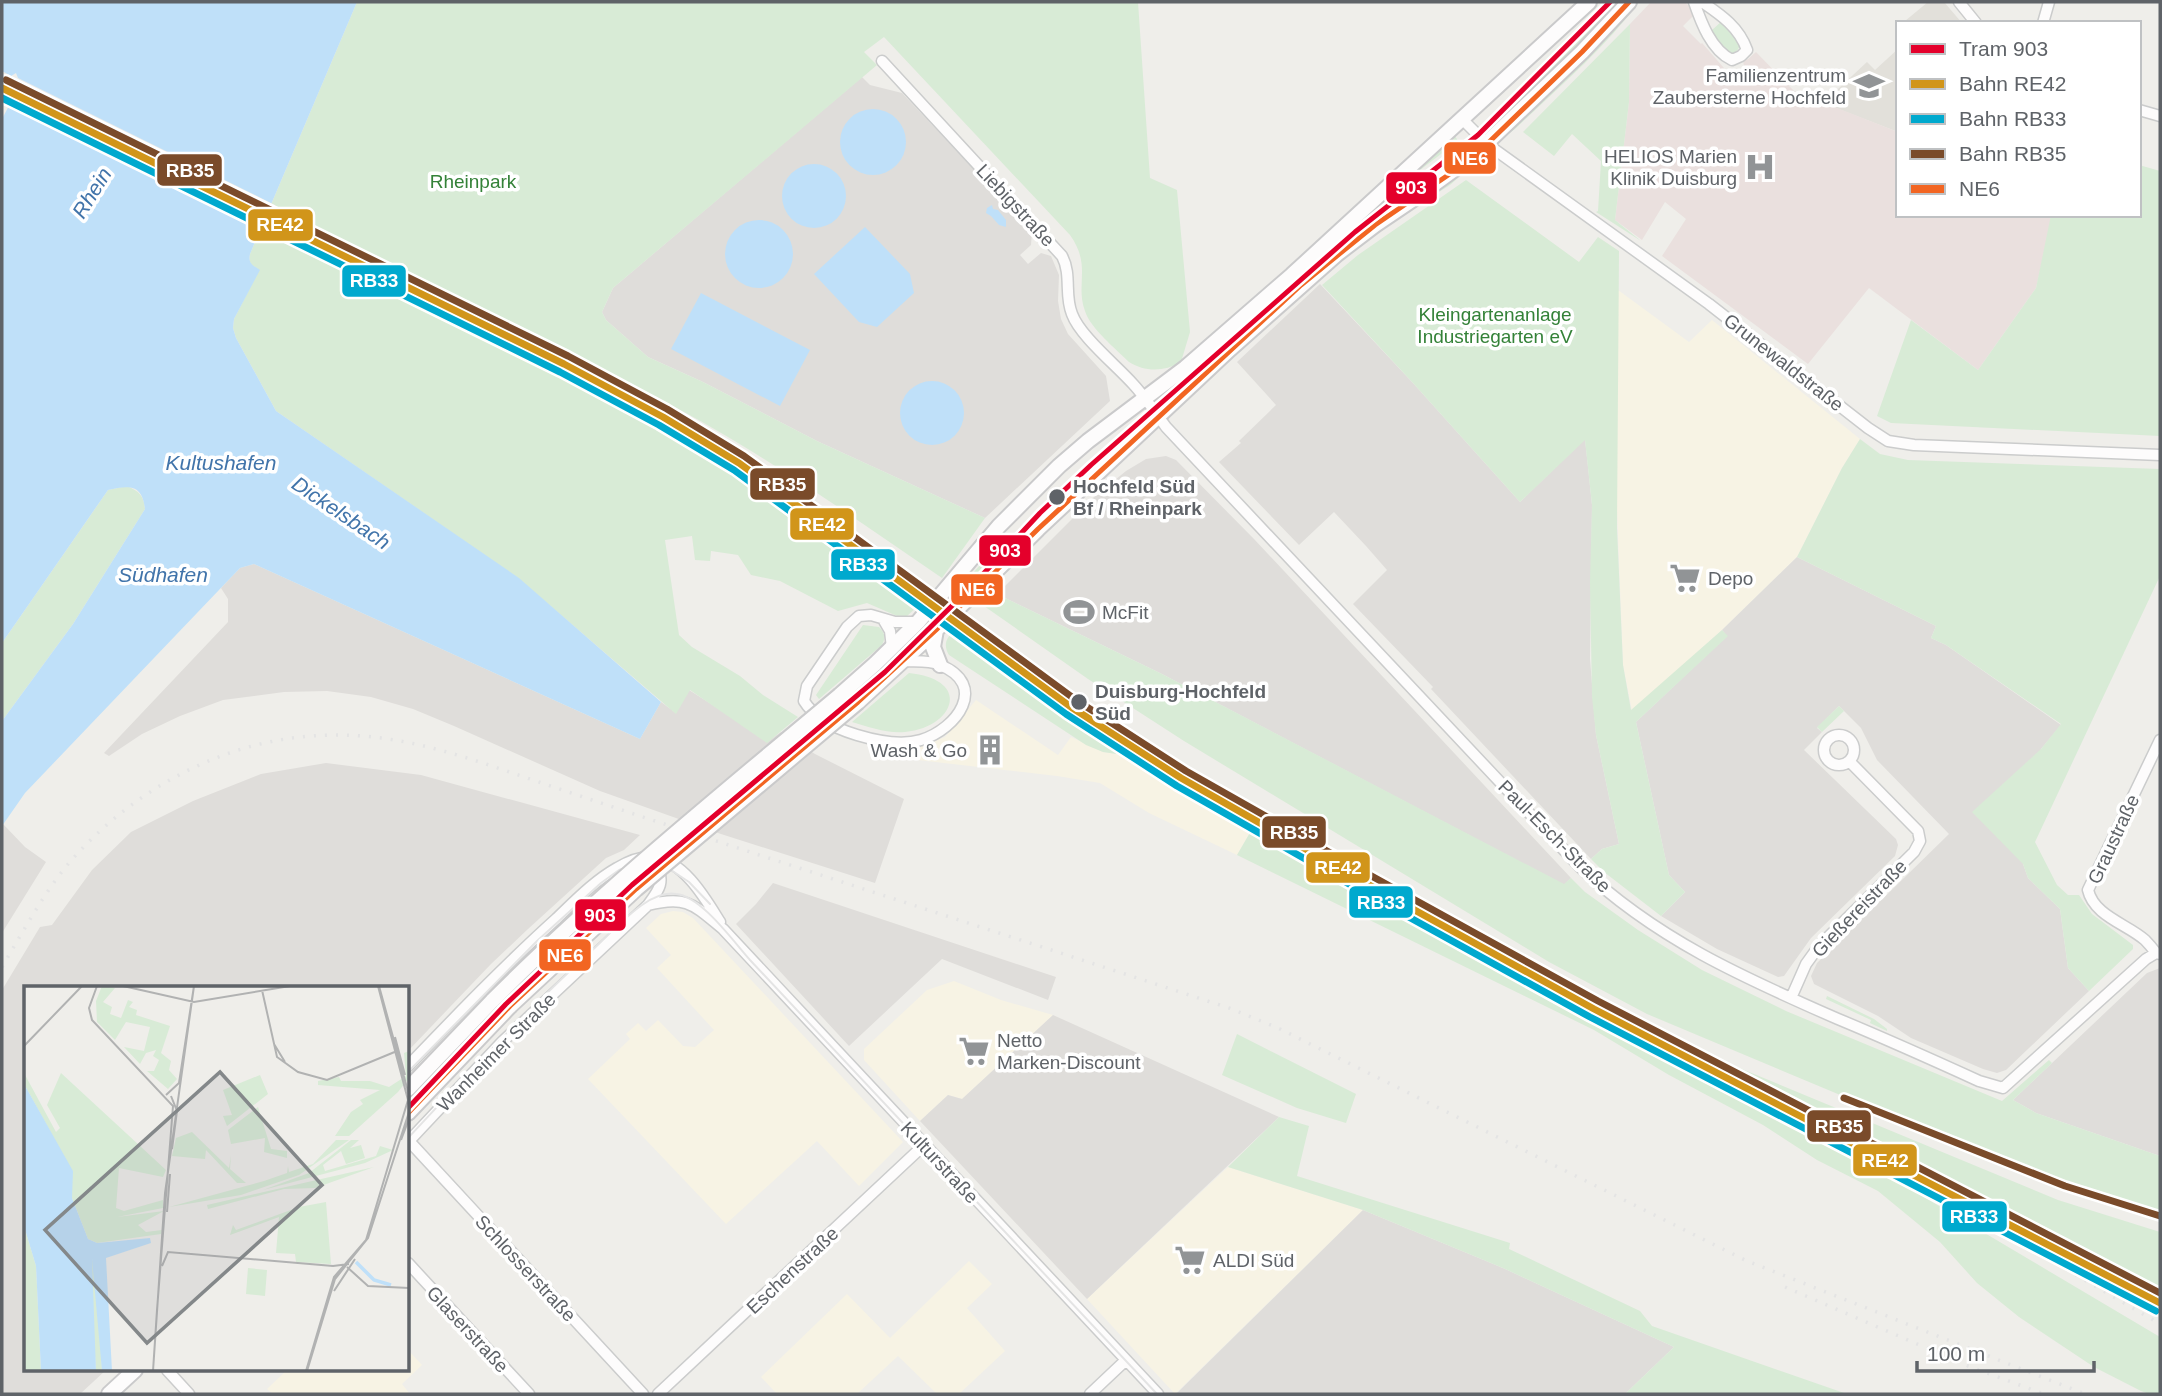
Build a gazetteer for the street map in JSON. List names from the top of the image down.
{
  "streets": {
    "street": [
      "Liebigstraße",
      "Grunewaldstraße",
      "Paul-Esch-Straße",
      "Graustraße",
      "Gießereistraße",
      "Wanheimer Straße",
      "Kulturstraße",
      "Schlosserstraße",
      "Eschenstraße",
      "Glaserstraße"
    ]
  },
  "crossings": [
    ["Liebigstraße", "Paul-Esch-Straße"],
    ["Liebigstraße", "Wanheimer Straße"],
    ["Grunewaldstraße", "Wanheimer Straße"],
    ["Paul-Esch-Straße", "Graustraße"],
    ["Paul-Esch-Straße", "Gießereistraße"],
    ["Paul-Esch-Straße", "Wanheimer Straße"],
    ["Kulturstraße", "Eschenstraße"]
  ],
  "water": [
    "Rhein",
    "Kultushafen",
    "Dickelsbach",
    "Südhafen"
  ],
  "parks": ["Rheinpark", "Kleingartenanlage Industriegarten eV"],
  "places": {
    "school or university": ["Familienzentrum Zaubersterne Hochfeld"],
    "hospital": ["HELIOS Marien Klinik Duisburg"],
    "other": ["Hochfeld Süd Bf / Rheinpark", "Duisburg-Hochfeld Süd"],
    "supermarket": ["Depo", "Netto Marken-Discount", "ALDI Süd"],
    "sports": ["McFit"],
    "building": ["Wash & Go"]
  },
  "lines": [
    "tram line 903",
    "transit line NE6",
    "rail line RB35",
    "rail line RE42",
    "rail line RB33"
  ],
  "legend": [
    "Tram 903",
    "Bahn RE42",
    "Bahn RB33",
    "Bahn RB35",
    "NE6"
  ],
  "scale_bar": "100 m"
}
